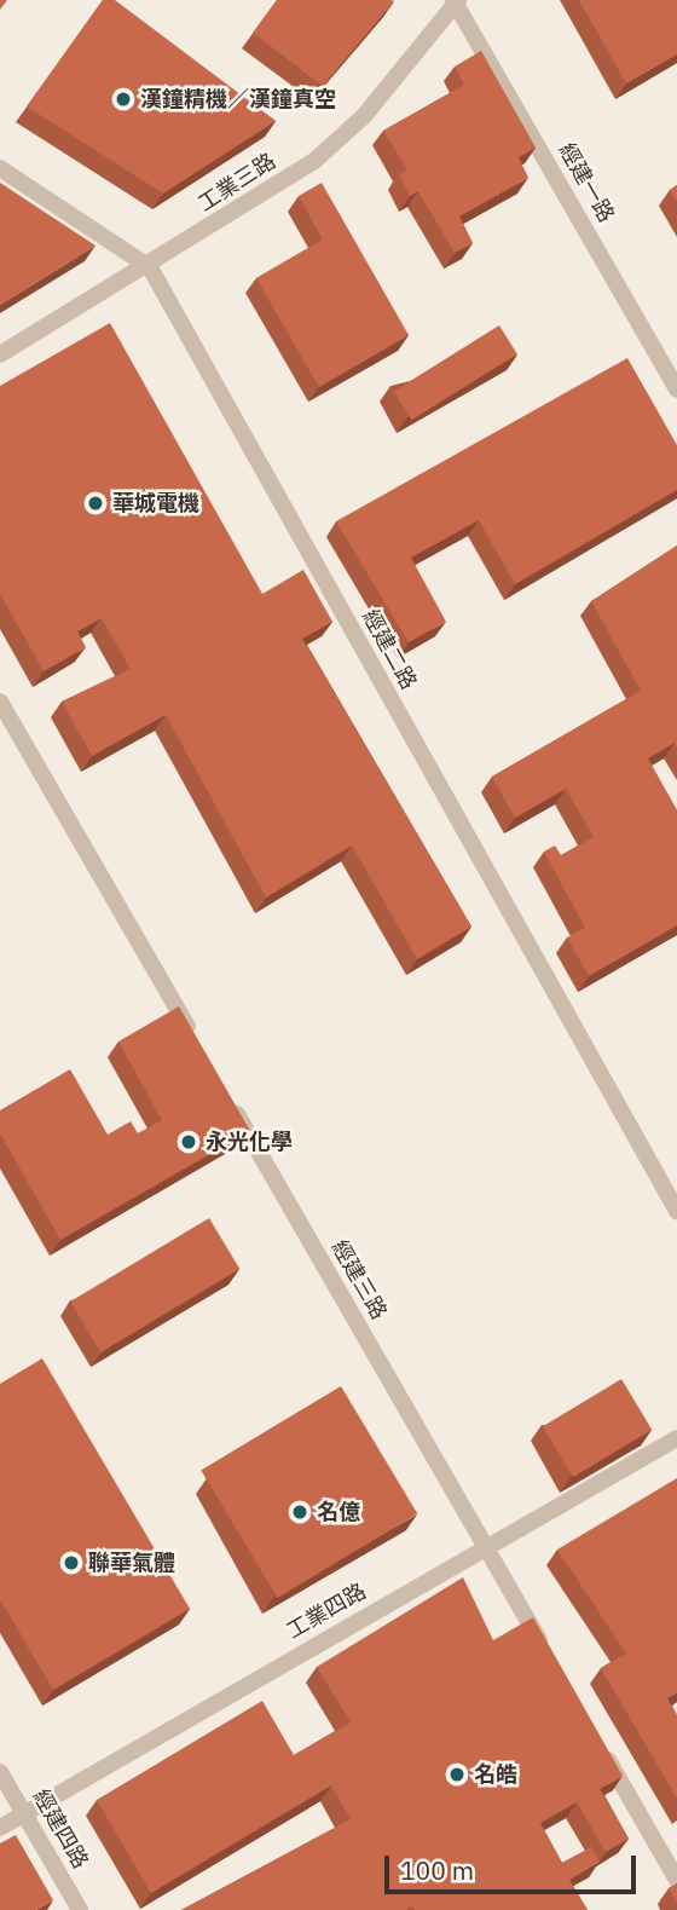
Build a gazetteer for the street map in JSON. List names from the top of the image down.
{
  "streets": {
    "street": [
      "工業三路",
      "經建一路",
      "經建二路",
      "經建三路",
      "工業四路",
      "經建四路"
    ]
  },
  "crossings": [
    ["工業三路", "經建一路"],
    ["工業三路", "經建二路"],
    ["經建三路", "工業四路"],
    ["工業四路", "經建四路"]
  ],
  "places": [
    "漢鐘精機／漢鐘真空",
    "華城電機",
    "永光化學",
    "名億",
    "聯華氣體",
    "名皓"
  ],
  "scale_bar": "100 m"
}
